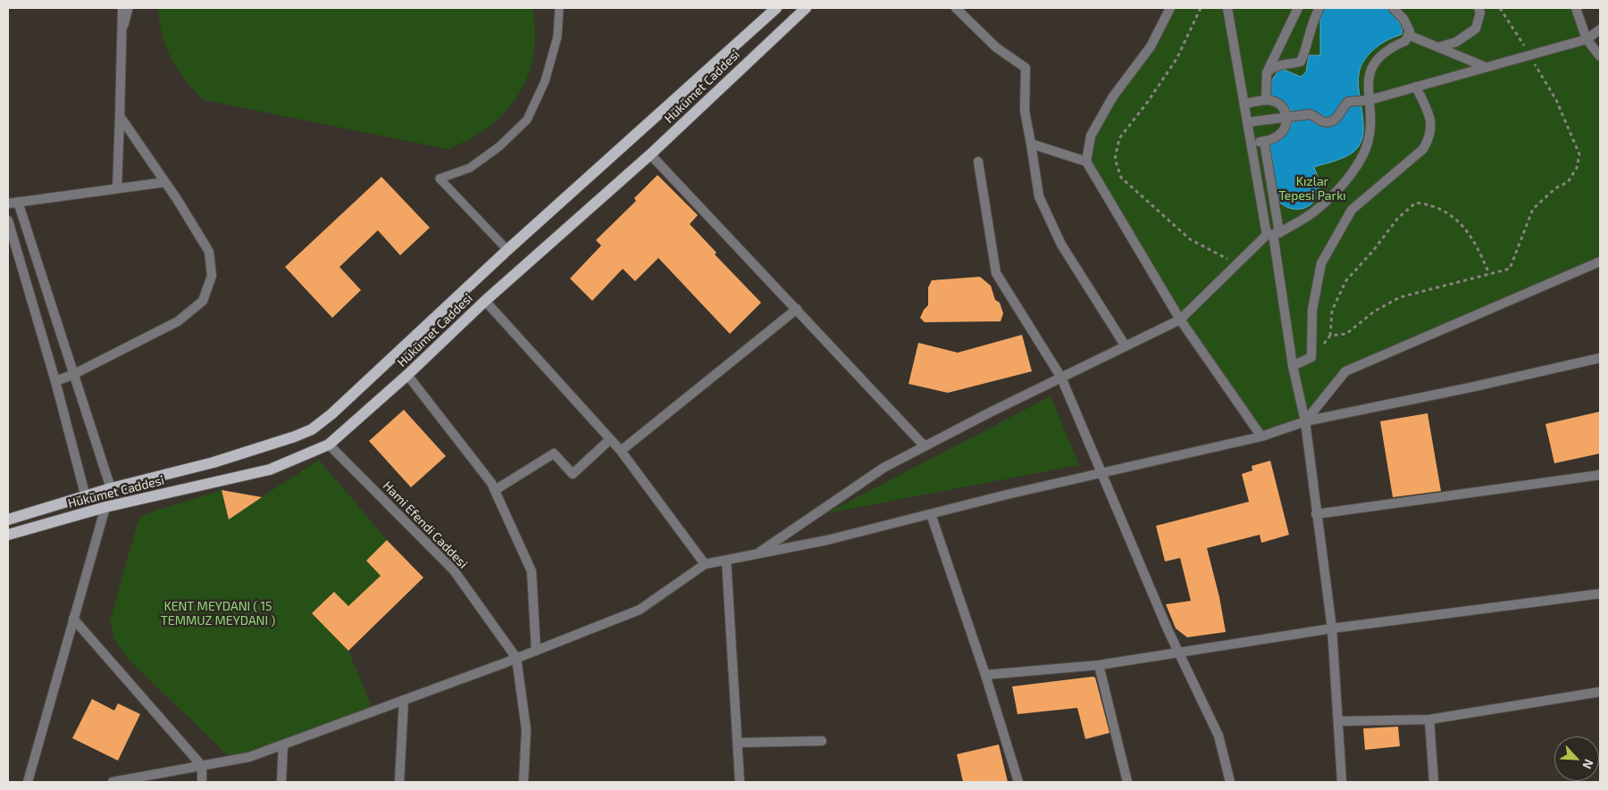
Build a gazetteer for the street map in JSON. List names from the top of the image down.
{
  "streets": {
    "main road": ["Hükümet Caddesi"],
    "street": ["Hami Efendi Caddesi"]
  },
  "crossings": [
    ["Hükümet Caddesi", "Hami Efendi Caddesi"]
  ],
  "parks": ["Kızlar Tepesi Parkı", "KENT MEYDANI ( 15 TEMMUZ MEYDANI )"],
  "north": "bottom right"
}
